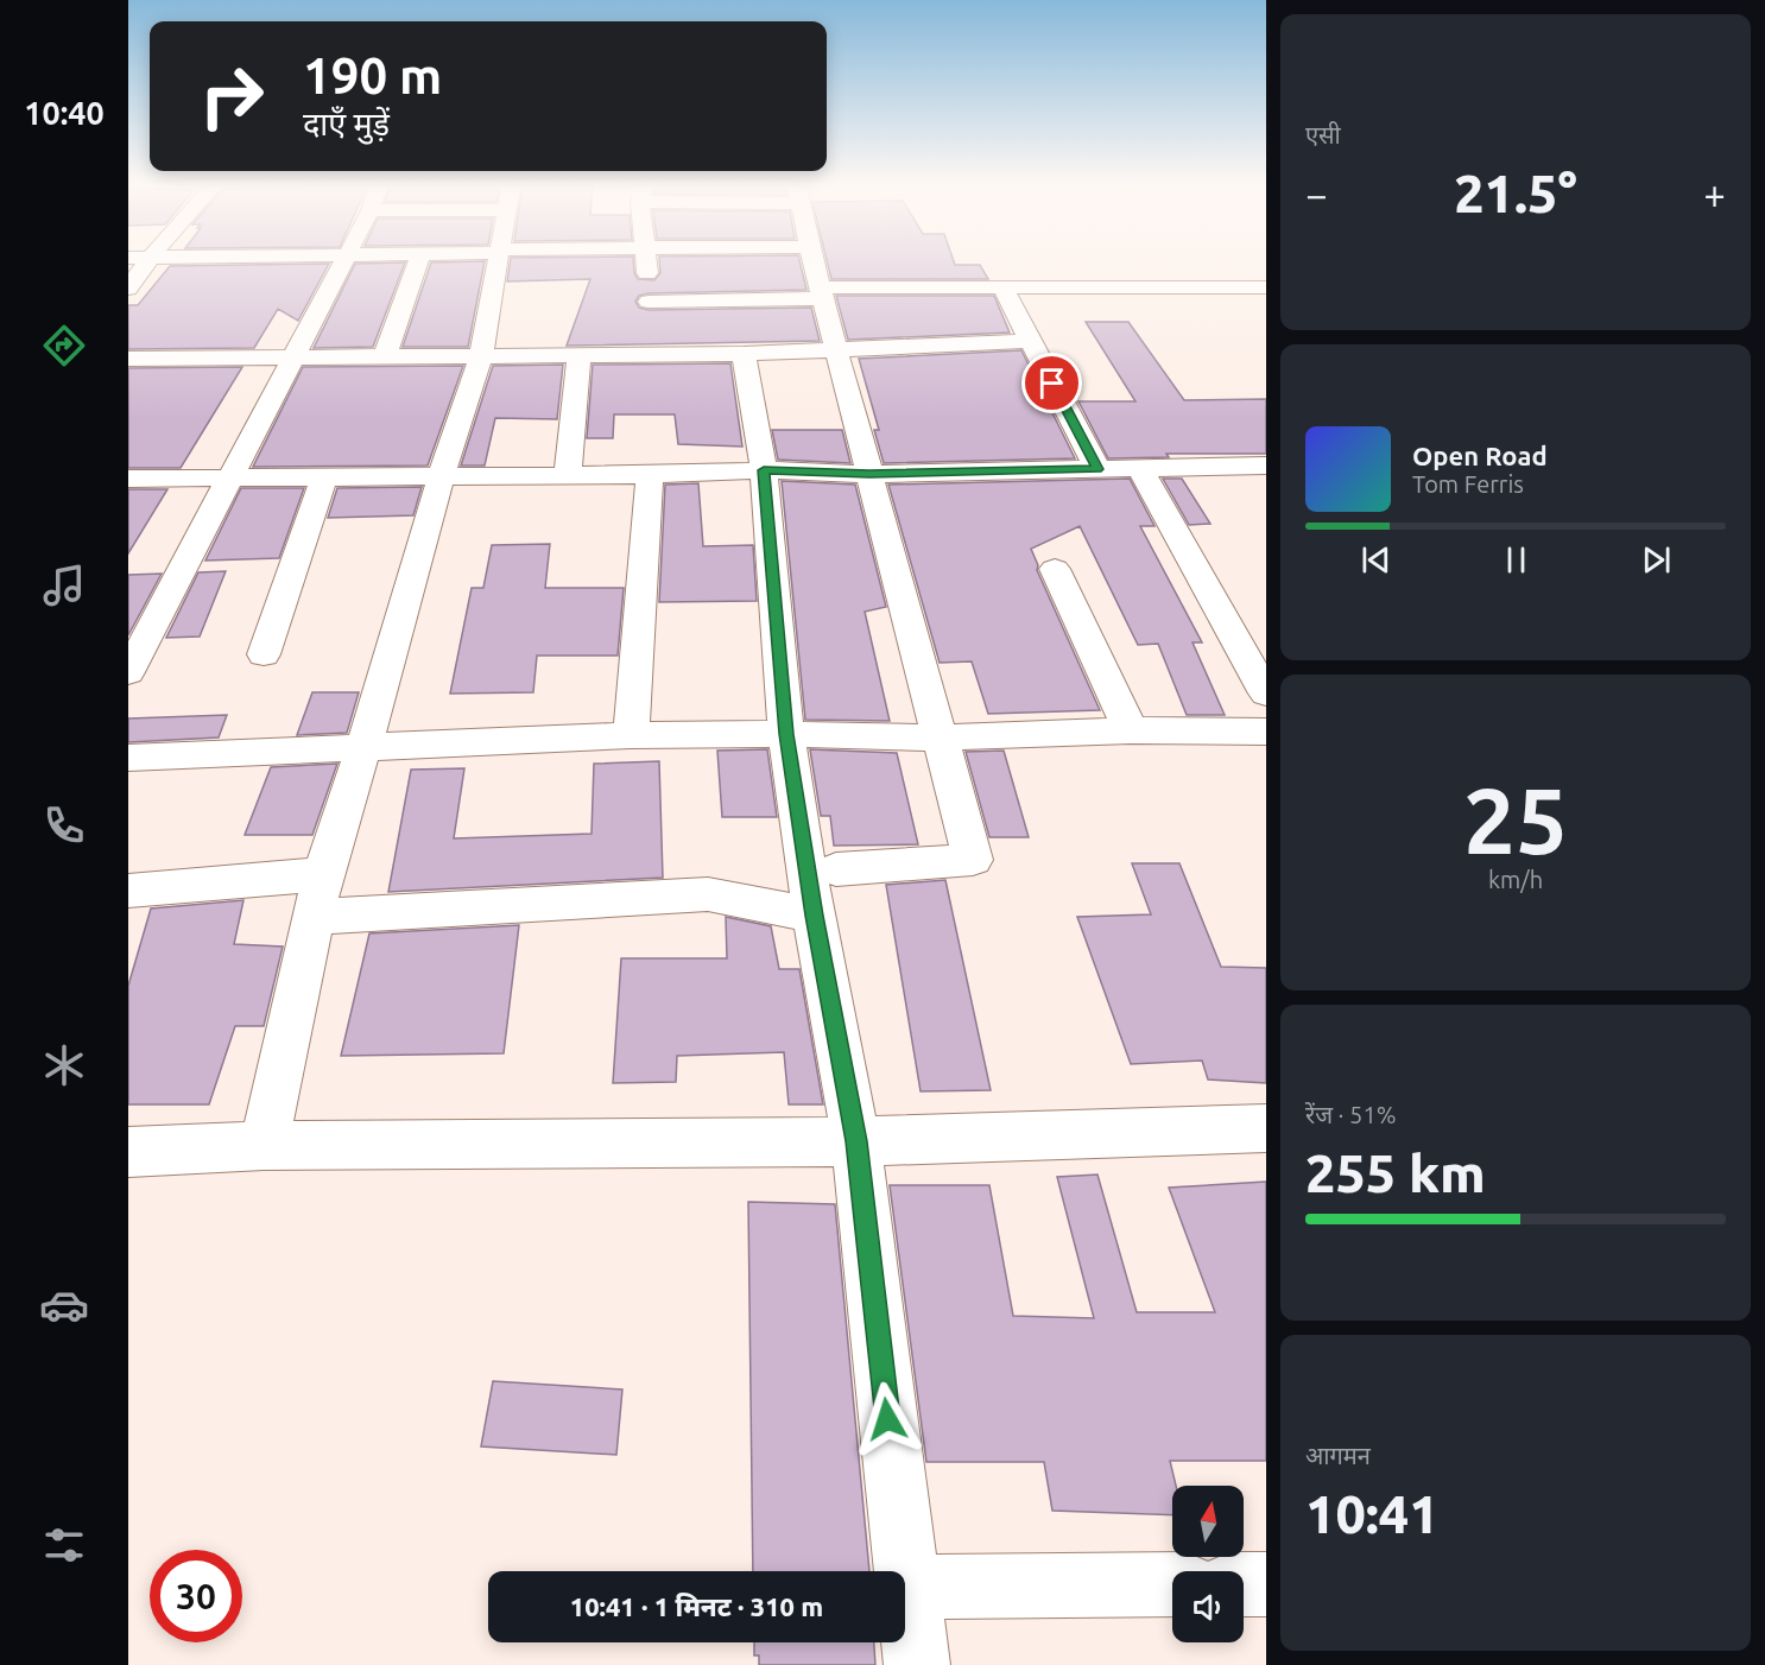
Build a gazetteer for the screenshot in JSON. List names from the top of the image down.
{
  "north": "top",
  "page": {
    "tabs": "10:40",
    "tile": [
      "एसी",
      ["25", "km/h"],
      ["रेंज · 51%", "255 km"],
      ["आगमन", "10:41"]
    ],
    "turn": ["190 m", "दाएँ मुड़ें"],
    "heat": ["−", "21.5°", "+"],
    "song": ["Open Road", "Tom Ferris"],
    "limit": "30",
    "trip": "10:41 · 1 मिनट · 310 m"
  }
}
